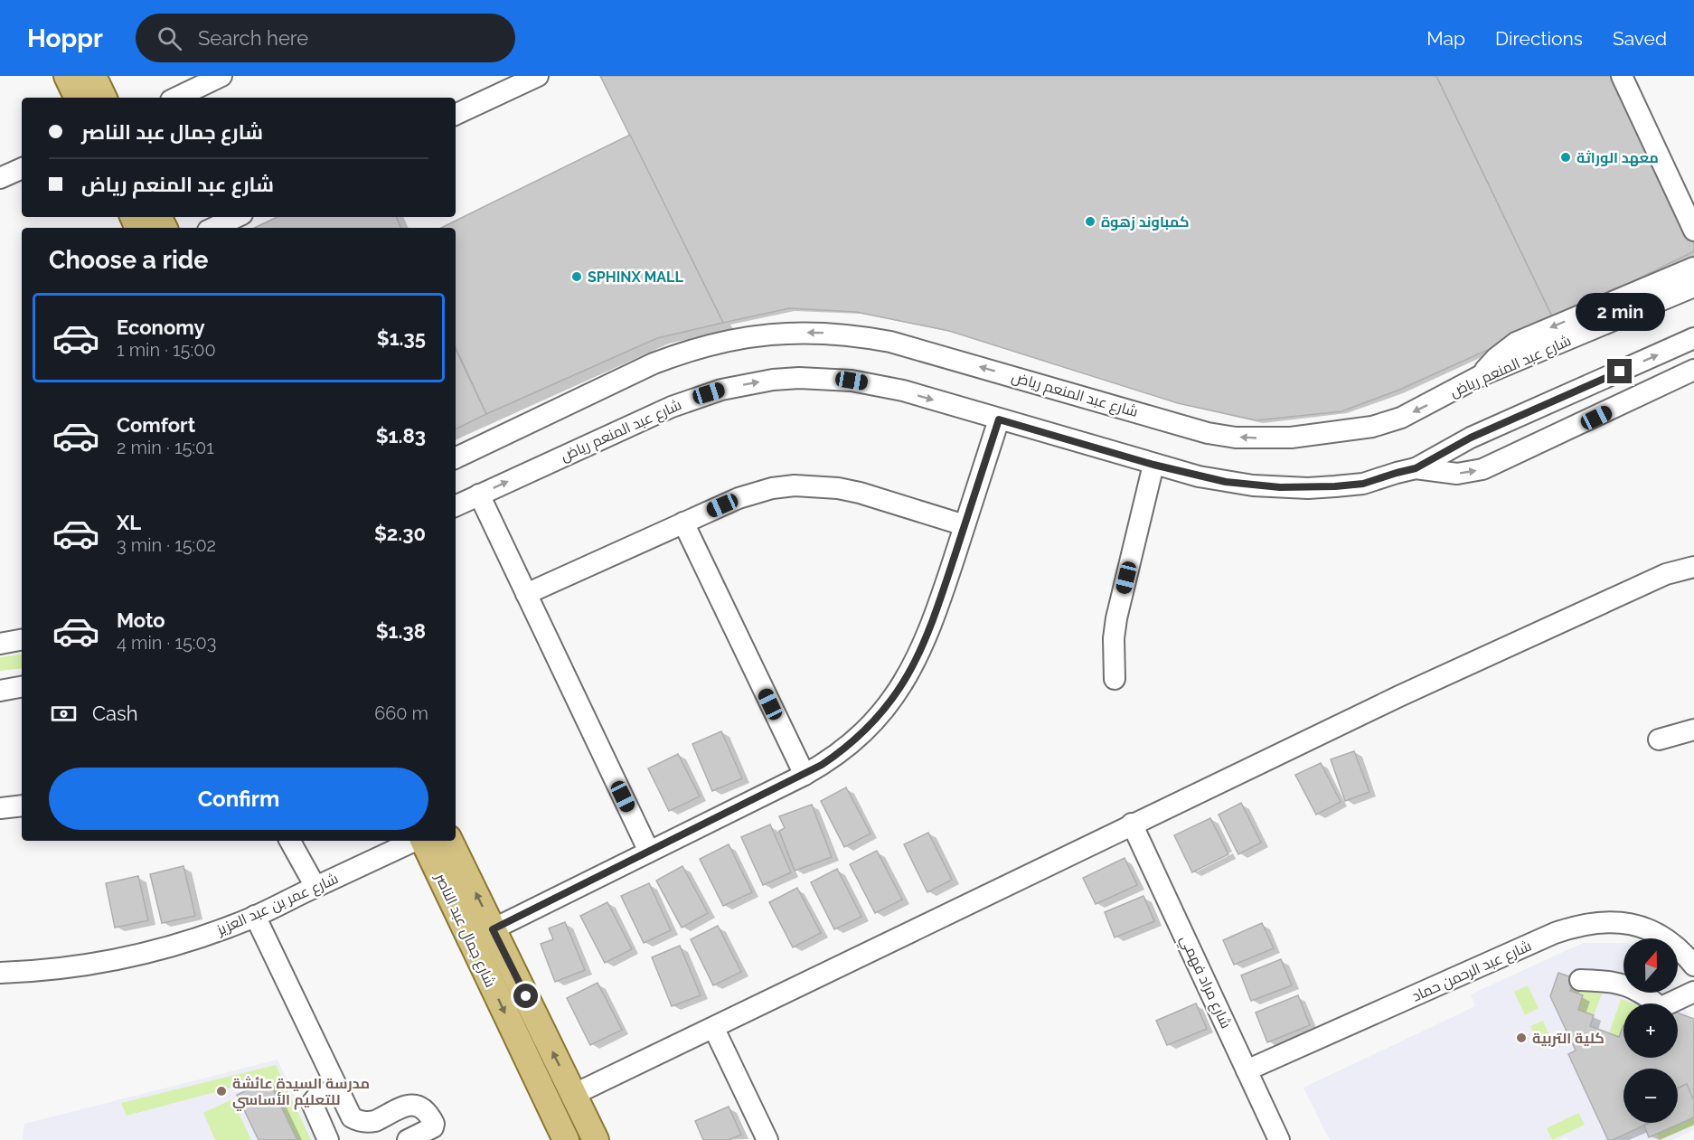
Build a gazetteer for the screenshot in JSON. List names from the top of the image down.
{
  "streets": {
    "main road": ["شارع جمال عبد الناصر"],
    "street": [
      "شارع عبد المنعم رياض",
      "شارع عمر بن عبد العزيز",
      "شارع عبد الرحمن حماد",
      "شارع مراد فهمي"
    ]
  },
  "crossings": [
    ["شارع عبد الرحمن حماد", "شارع مراد فهمي"]
  ],
  "places": [
    "معهد الوراثة",
    "كمباوند زهوة",
    "SPHINX MALL",
    "كلية التربية",
    "مدرسة السيدة عائشة للتعليم الأساسي"
  ],
  "north": "top",
  "page": {
    "header": "Hoppr",
    "search": "Search here",
    "nav": ["Map", "Directions", "Saved"],
    "banner": ["شارع جمال عبد الناصر", "شارع عبد المنعم رياض"],
    "heading": "Choose a ride",
    "bubble": "2 min",
    "list": [
      {
        "name": "Economy",
        "note": "1 min · 15:00",
        "value": "$1.35"
      },
      {
        "name": "Comfort",
        "note": "2 min · 15:01",
        "value": "$1.83"
      },
      {
        "name": "XL",
        "note": "3 min · 15:02",
        "value": "$2.30"
      },
      {
        "name": "Moto",
        "note": "4 min · 15:03",
        "value": "$1.38"
      }
    ],
    "pay": ["Cash", "660 m"],
    "buttons": "Confirm",
    "map_buttons": ["+", "−"]
  }
}
